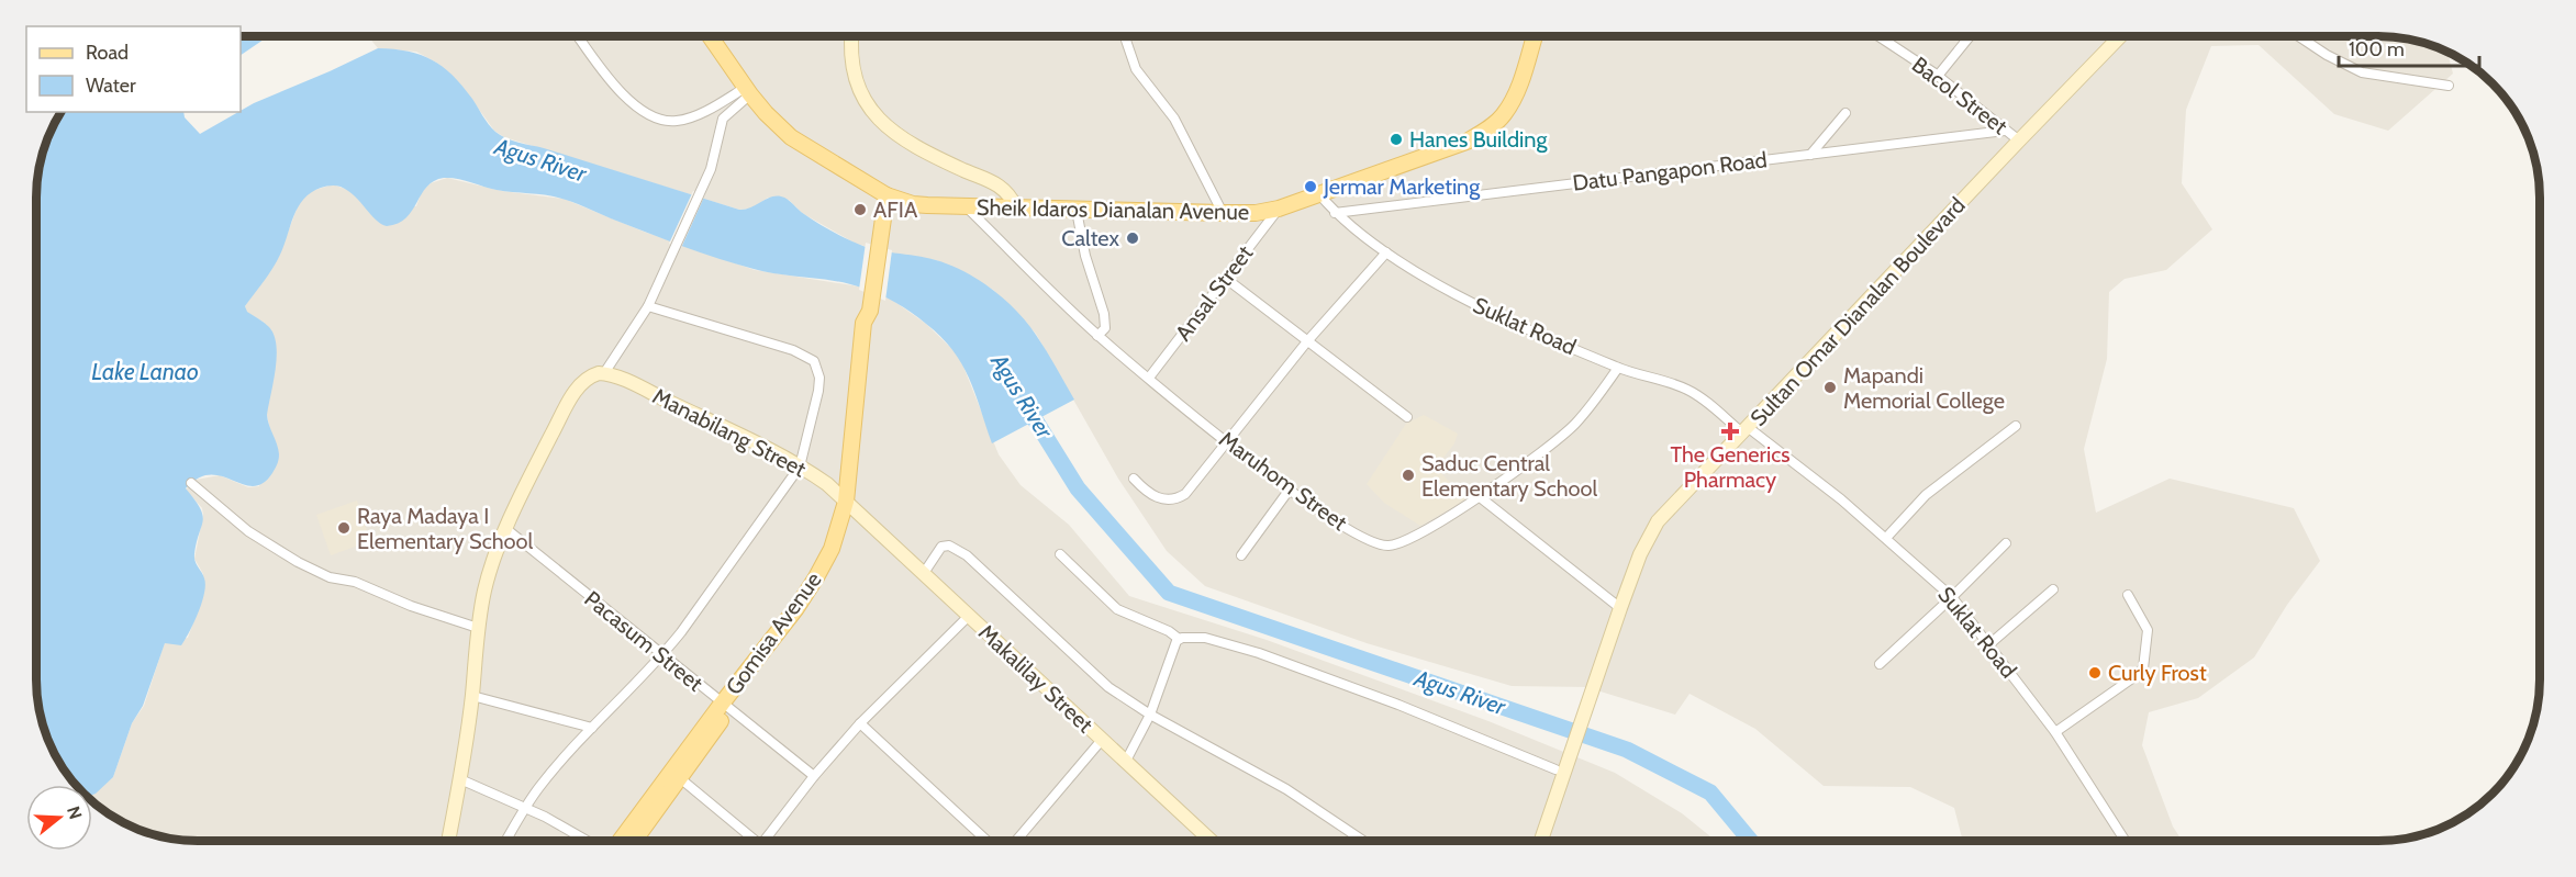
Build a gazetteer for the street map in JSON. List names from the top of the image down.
{
  "streets": {
    "main road": [
      "Sheik Idaros Dianalan Avenue",
      "Sultan Omar Dianalan Boulevard",
      "Manabilang Street",
      "Gomisa Avenue",
      "Makalilay Street"
    ],
    "street": [
      "Bacol Street",
      "Datu Pangapon Road",
      "Ansal Street",
      "Suklat Road",
      "Maruhom Street",
      "Pacasum Street"
    ]
  },
  "crossings": [
    ["Bacol Street", "Datu Pangapon Road"],
    ["Bacol Street", "Sultan Omar Dianalan Boulevard"],
    ["Datu Pangapon Road", "Suklat Road"],
    ["Sheik Idaros Dianalan Avenue", "Ansal Street"],
    ["Sheik Idaros Dianalan Avenue", "Suklat Road"],
    ["Sheik Idaros Dianalan Avenue", "Maruhom Street"],
    ["Sheik Idaros Dianalan Avenue", "Gomisa Avenue"],
    ["Ansal Street", "Maruhom Street"],
    ["Sultan Omar Dianalan Boulevard", "Suklat Road"],
    ["Suklat Road", "Maruhom Street"],
    ["Manabilang Street", "Gomisa Avenue"],
    ["Manabilang Street", "Makalilay Street"],
    ["Gomisa Avenue", "Pacasum Street"],
    ["Gomisa Avenue", "Makalilay Street"]
  ],
  "water": ["Agus River", "Lake Lanao"],
  "places": {
    "other": [
      "Hanes Building",
      "Jermar Marketing",
      "AFIA",
      "Caltex",
      "Mapandi Memorial College",
      "Saduc Central Elementary School",
      "Raya Madaya I Elementary School",
      "Curly Frost"
    ],
    "health": ["The Generics Pharmacy"]
  },
  "legend": ["Road", "Water"],
  "scale_bar": "100 m",
  "north": "right"
}
